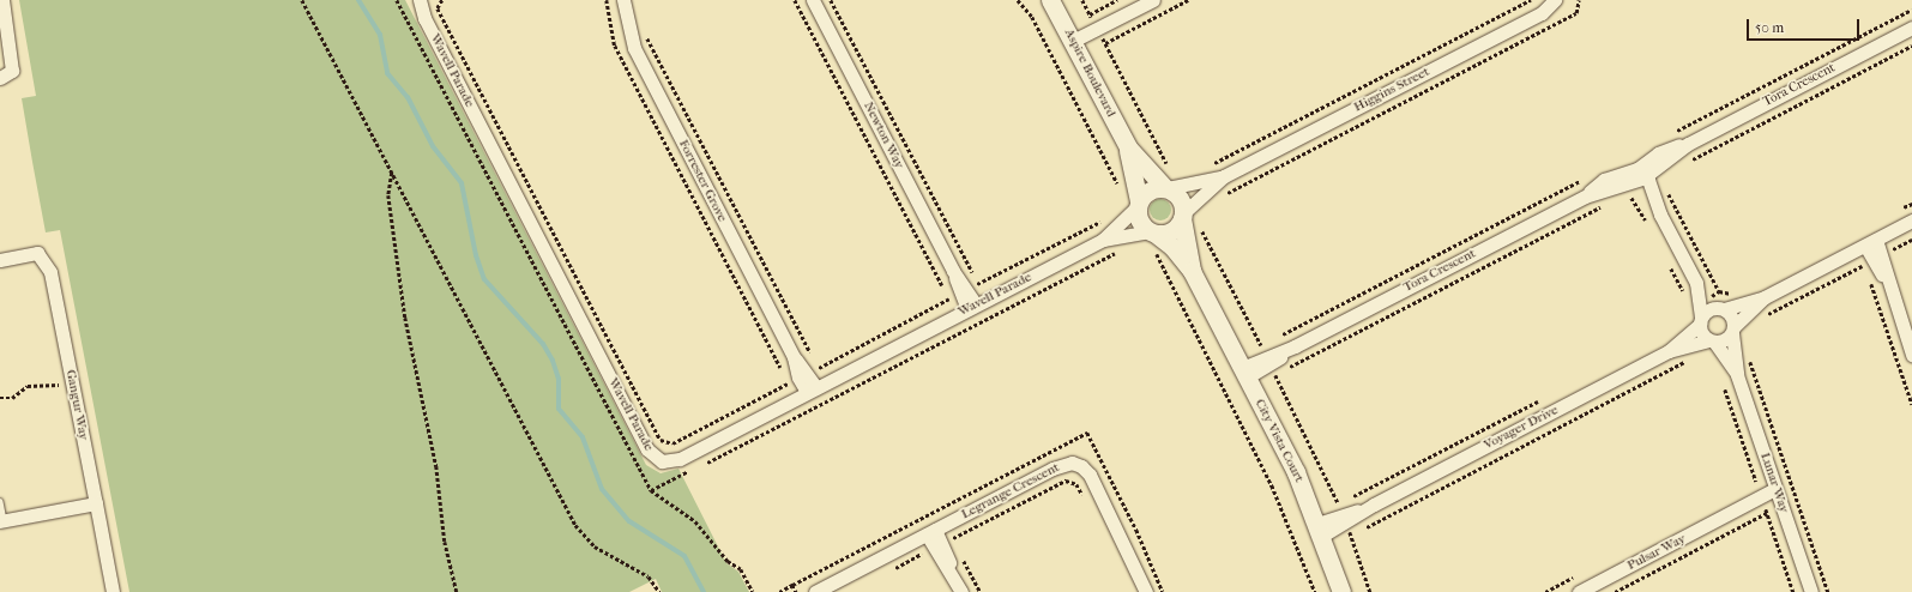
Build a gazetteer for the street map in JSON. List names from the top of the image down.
{
  "streets": {
    "street": [
      "Wavell Parade",
      "Aspire Boulevard",
      "Tora Crescent",
      "Higgins Street",
      "Newton Way",
      "Forrester Grove",
      "Gangur Way",
      "Voyager Drive",
      "City Vista Court",
      "Lunar Way",
      "Legrange Crescent",
      "Pulsar Way"
    ]
  },
  "crossings": [
    ["Wavell Parade", "Aspire Boulevard"],
    ["Wavell Parade", "Higgins Street"],
    ["Wavell Parade", "Newton Way"],
    ["Wavell Parade", "Forrester Grove"],
    ["Aspire Boulevard", "Higgins Street"],
    ["Tora Crescent", "City Vista Court"],
    ["Voyager Drive", "City Vista Court"],
    ["Voyager Drive", "Lunar Way"],
    ["Lunar Way", "Pulsar Way"]
  ],
  "scale_bar": "50 m"
}
